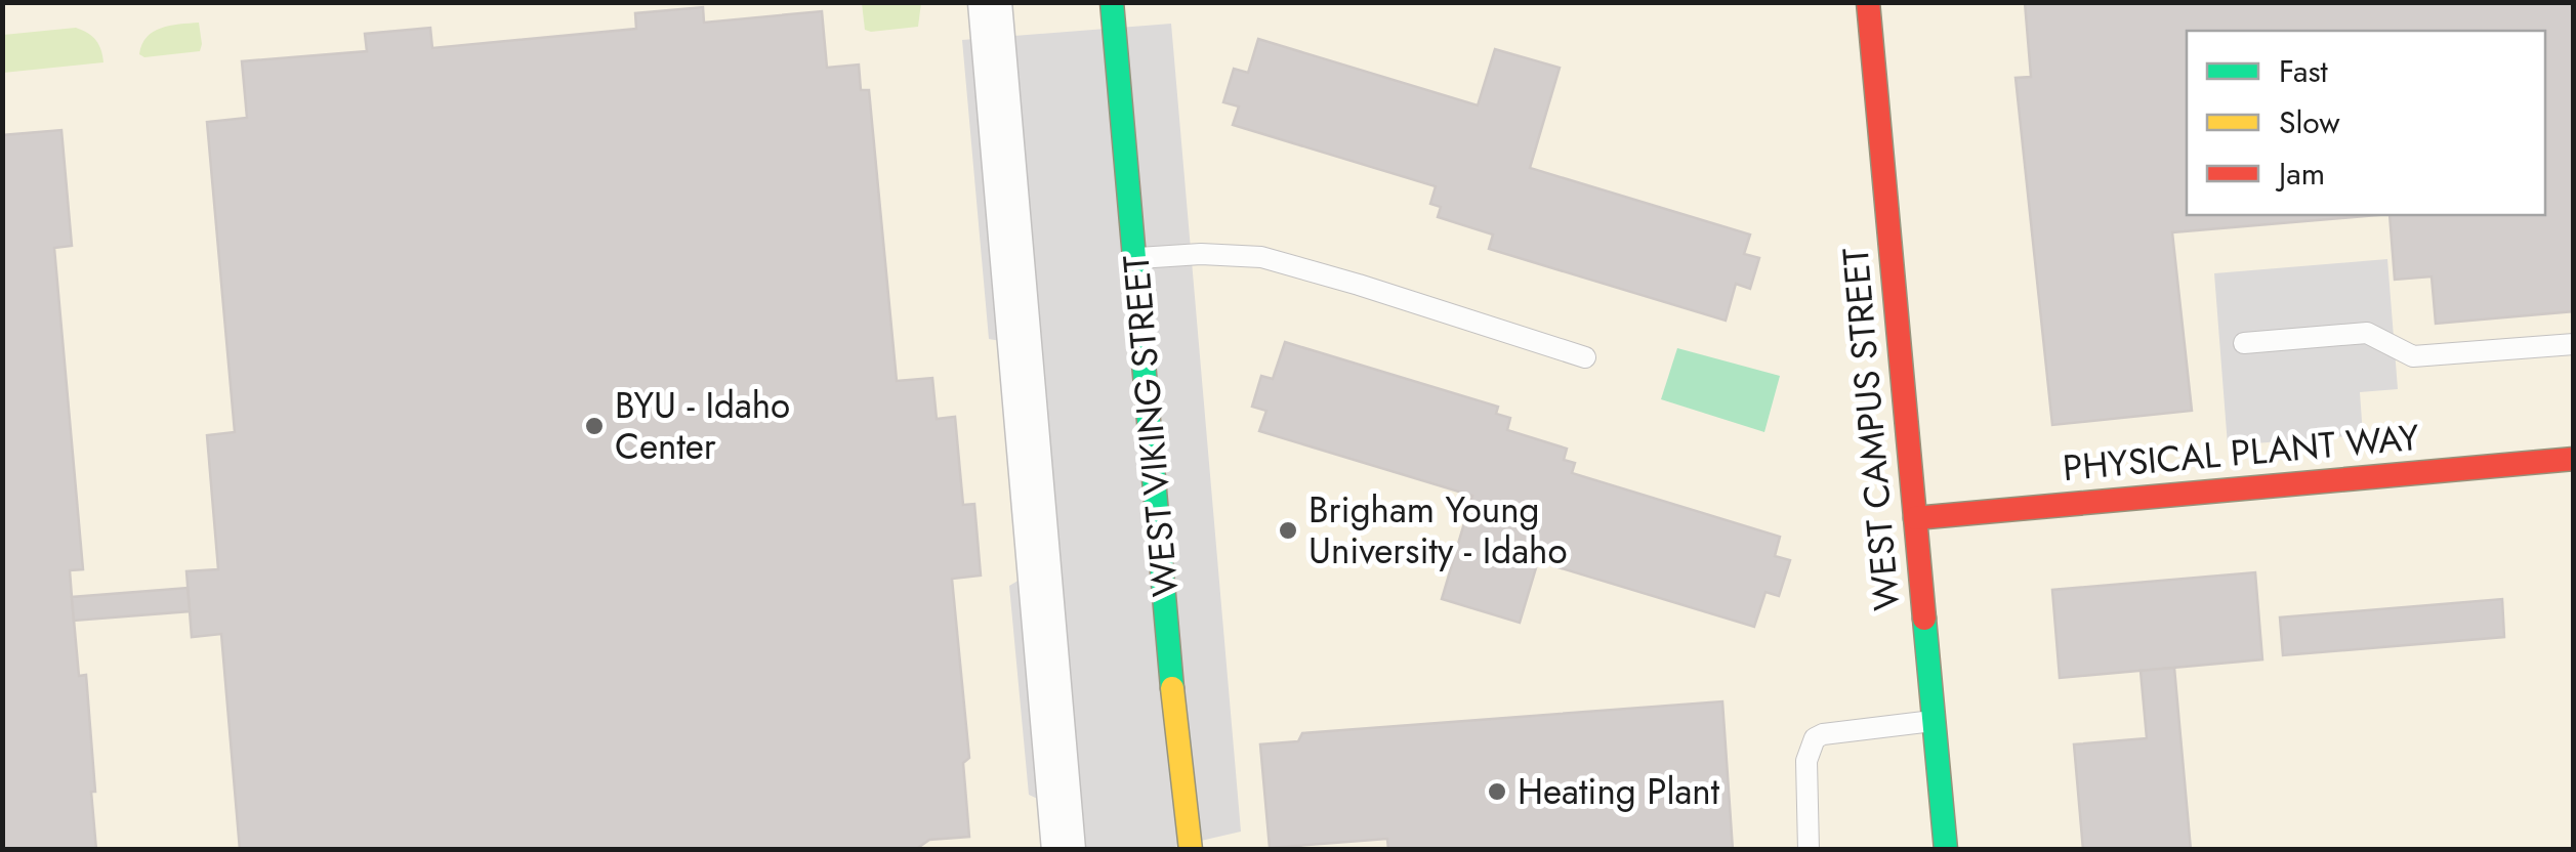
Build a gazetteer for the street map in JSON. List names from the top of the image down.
{
  "streets": {
    "street": ["WEST VIKING STREET", "WEST CAMPUS STREET", "PHYSICAL PLANT WAY"]
  },
  "crossings": [
    ["WEST CAMPUS STREET", "PHYSICAL PLANT WAY"]
  ],
  "places": ["BYU - Idaho Center", "Brigham Young University - Idaho", "Heating Plant"],
  "legend": ["Fast", "Slow", "Jam"]
}
